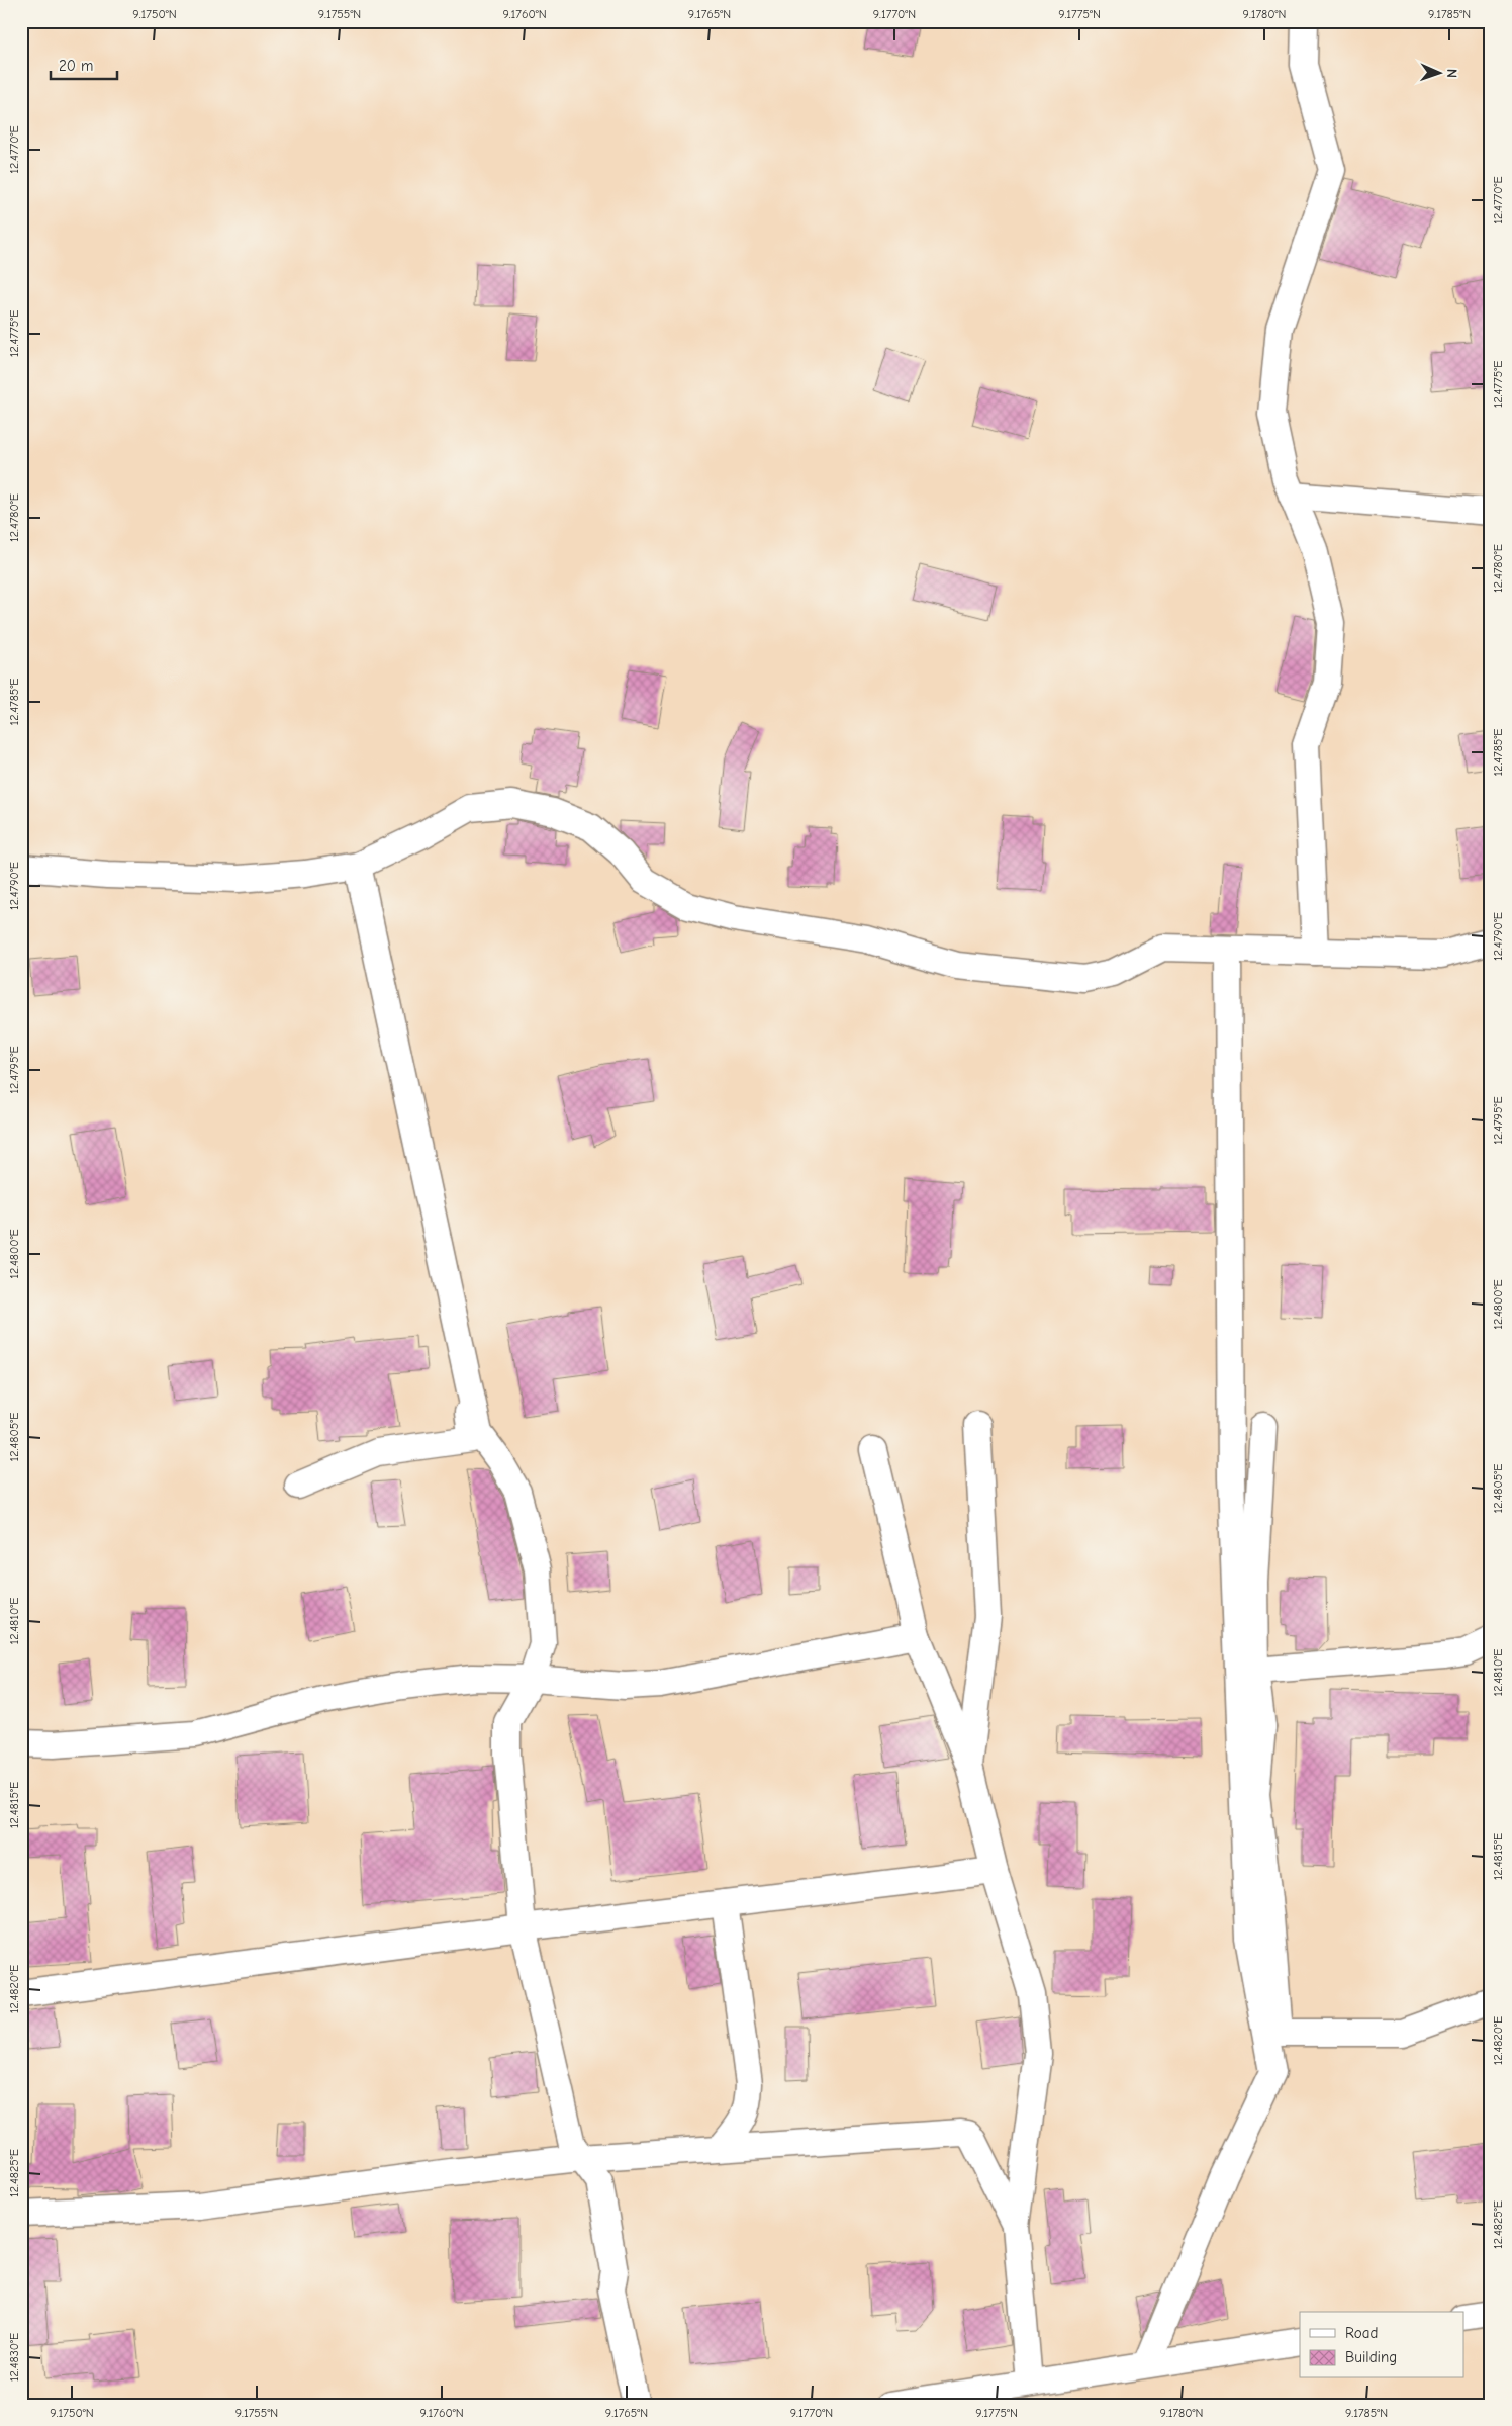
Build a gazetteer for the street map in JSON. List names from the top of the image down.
{
  "legend": ["Road", "Building"],
  "scale_bar": "20 m",
  "north": "right",
  "coordinates": [
    "9.1750°N",
    "9.1755°N",
    "9.1760°N",
    "9.1765°N",
    "9.1770°N",
    "9.1775°N",
    "9.1780°N",
    "9.1785°N",
    "12.4770°E",
    "12.4775°E",
    "12.4780°E",
    "12.4785°E",
    "12.4790°E",
    "12.4795°E",
    "12.4800°E",
    "12.4805°E",
    "12.4810°E",
    "12.4815°E",
    "12.4820°E",
    "12.4825°E",
    "12.4830°E"
  ]
}
